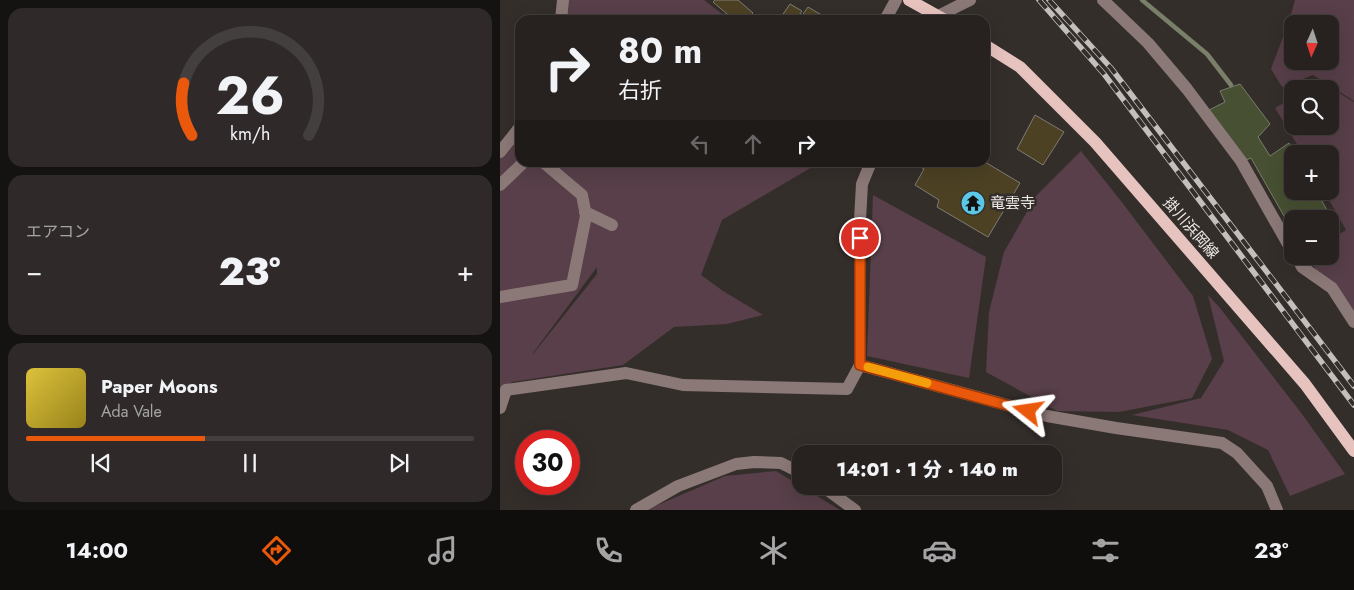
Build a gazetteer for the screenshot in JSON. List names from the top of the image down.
{
  "streets": {
    "main road": ["掛川浜岡線"]
  },
  "places": {
    "temple": ["竜雲寺"]
  },
  "north": "bottom",
  "page": {
    "map_buttons": ["+", "−"],
    "turn": ["80 m", "右折"],
    "tile": "エアコン",
    "heat": ["−", "23°", "+"],
    "song": ["Paper Moons", "Ada Vale"],
    "limit": "30",
    "trip": "14:01 · 1 分 · 140 m",
    "tabs": ["14:00", "23°"],
    "gauge": ["26", "km/h"]
  }
}
